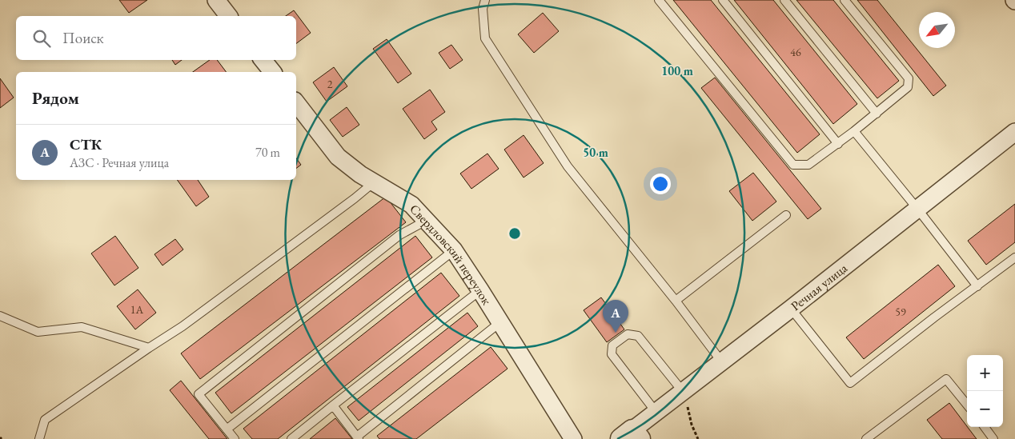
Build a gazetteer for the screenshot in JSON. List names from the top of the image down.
{
  "streets": {
    "street": ["Свердловский переулок", "Речная улица"]
  },
  "house_numbers": [
    "46",
    "2",
    "1А",
    "59"
  ],
  "north": "bottom left",
  "page": {
    "search": "Поиск",
    "heading": "Рядом",
    "list": [
      {
        "mark": "A",
        "name": "СТК",
        "note": "АЗС · Речная улица",
        "value": "70 m"
      }
    ],
    "pins": "A",
    "map_buttons": ["+", "−"]
  },
  "rings": ["100 m", "50 m"]
}
